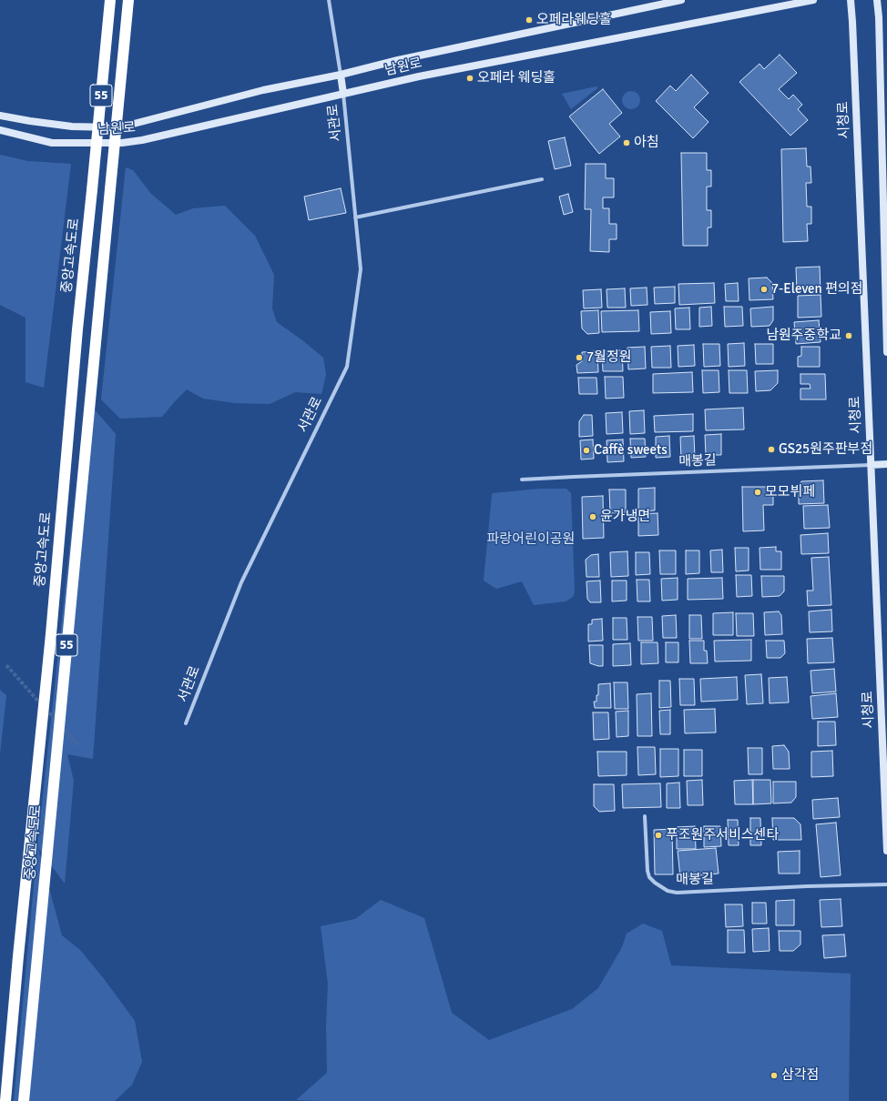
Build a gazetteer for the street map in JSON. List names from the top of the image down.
{
  "streets": {
    "highway": ["55", "중앙고속도로"],
    "street": [
      "남원로",
      "시청로",
      "서관로",
      "매봉길"
    ]
  },
  "crossings": [
    ["남원로", "서관로"],
    ["시청로", "매봉길"]
  ],
  "parks": ["파랑어린이공원"],
  "places": [
    "오페라웨딩홀",
    "오페라 웨딩홀",
    "아침",
    "7-Eleven 편의점",
    "남원주중학교",
    "7월정원",
    "GS25원주판부점",
    "Caffè sweets",
    "모모뷔페",
    "윤가냉면",
    "푸조원주서비스센타",
    "삼각점"
  ]
}
